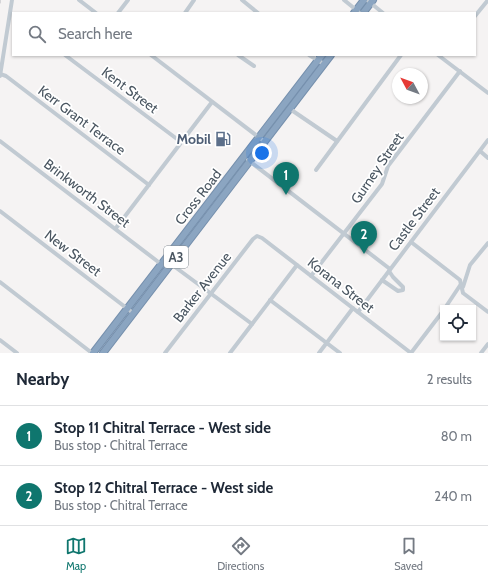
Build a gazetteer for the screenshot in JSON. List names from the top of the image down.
{
  "streets": {
    "highway": ["Cross Road", "A3"],
    "street": [
      "Kent Street",
      "Kerr Grant Terrace",
      "Gurney Street",
      "Brinkworth Street",
      "Castle Street",
      "New Street",
      "Korana Street",
      "Barker Avenue"
    ]
  },
  "crossings": [
    ["Gurney Street", "Korana Street"],
    ["Brinkworth Street", "Cross Road"],
    ["Cross Road", "New Street"],
    ["Castle Street", "Korana Street"],
    ["Korana Street", "Barker Avenue"]
  ],
  "places": {
    "fuel station": ["Mobil"]
  },
  "north": "top left",
  "page": {
    "search": "Search here",
    "pins": ["1", "2"],
    "heading": ["Nearby", "2 results"],
    "list": [
      {
        "mark": "1",
        "name": "Stop 11 Chitral Terrace - West side",
        "note": "Bus stop · Chitral Terrace",
        "value": "80 m"
      },
      {
        "mark": "2",
        "name": "Stop 12 Chitral Terrace - West side",
        "note": "Bus stop · Chitral Terrace",
        "value": "240 m"
      }
    ],
    "nav": ["Map", "Directions", "Saved"]
  }
}
